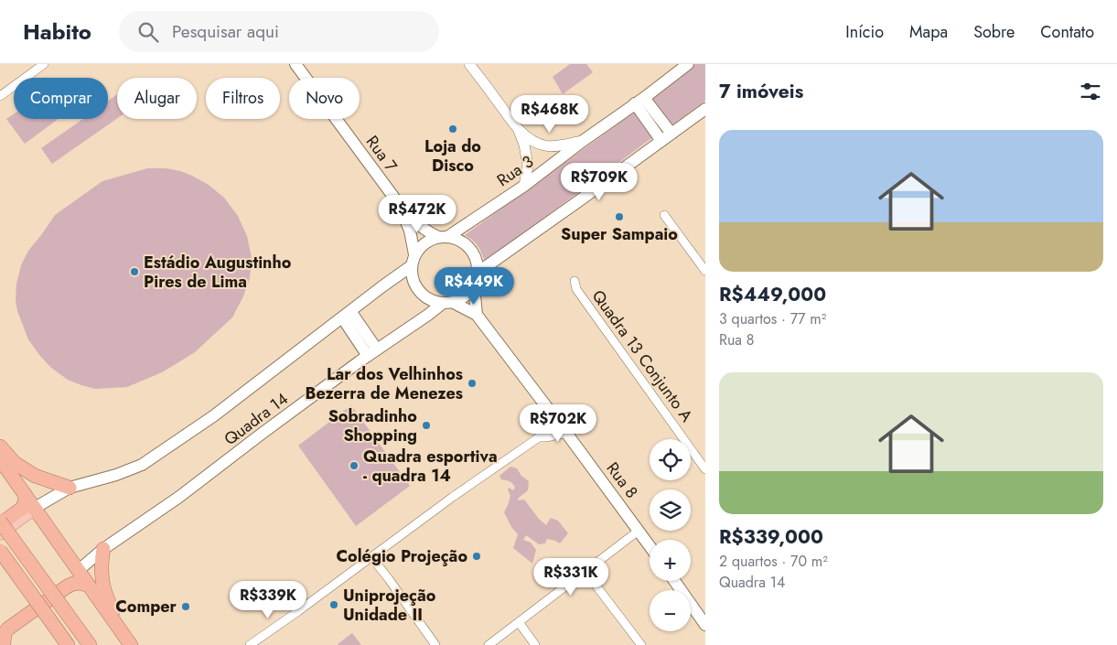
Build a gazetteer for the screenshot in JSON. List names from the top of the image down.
{
  "streets": {
    "main road": [
      "Rua 7",
      "Rua 3",
      "Quadra 14",
      "Rua 8"
    ],
    "street": ["Quadra 13 Conjunto A"]
  },
  "crossings": [
    ["Rua 7", "Rua 3"],
    ["Rua 7", "Quadra 14"],
    ["Rua 7", "Rua 8"],
    ["Rua 3", "Quadra 14"],
    ["Rua 3", "Rua 8"],
    ["Quadra 14", "Rua 8"]
  ],
  "places": [
    "Loja do Disco",
    "Super Sampaio",
    "Estádio Augustinho Pires de Lima",
    "Lar dos Velhinhos Bezerra de Menezes",
    "Sobradinho Shopping",
    "Quadra esportiva - quadra 14",
    "Colégio Projeção",
    "Uniprojeção Unidade II",
    "Comper"
  ],
  "page": {
    "header": "Habito",
    "search": "Pesquisar aqui",
    "nav": [
      "Início",
      "Mapa",
      "Sobre",
      "Contato"
    ],
    "heading": "7 imóveis",
    "chip": [
      "Comprar",
      "Alugar",
      "Filtros",
      "Novo"
    ],
    "price": [
      "R$468K",
      "R$709K",
      "R$472K",
      "R$449K",
      "R$702K",
      "R$331K",
      "R$339K"
    ],
    "list": [
      {
        "name": "R$449,000",
        "note": "3 quartos · 77 m² · Rua 8"
      },
      {
        "name": "R$339,000",
        "note": "2 quartos · 70 m² · Quadra 14"
      }
    ],
    "map_buttons": ["+", "−"]
  }
}
